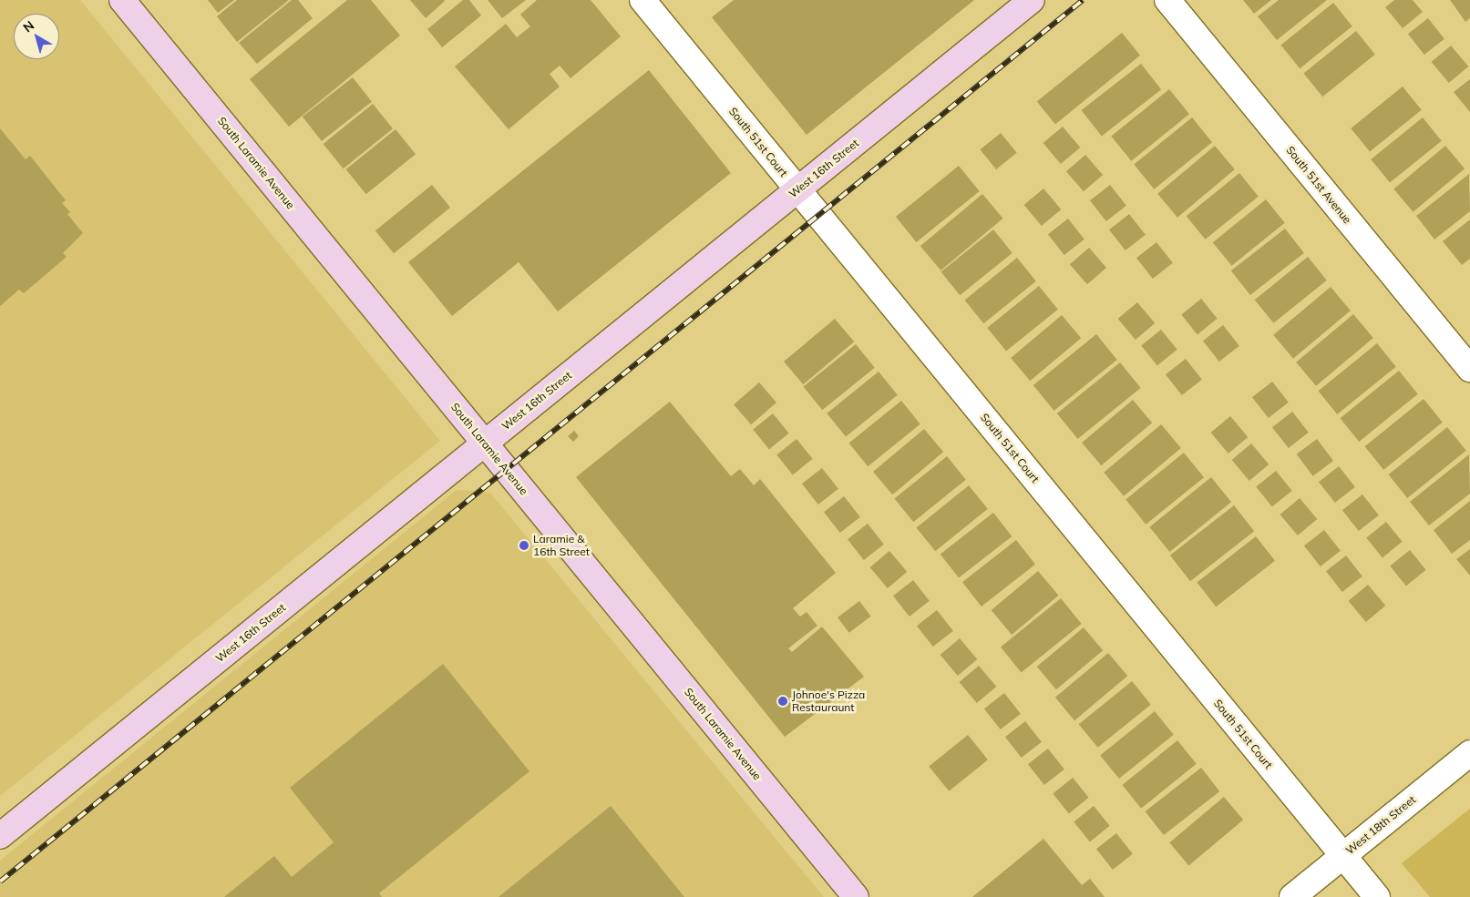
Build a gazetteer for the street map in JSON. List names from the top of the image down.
{
  "streets": {
    "street": [
      "South 51st Court",
      "South Laramie Avenue",
      "West 16th Street",
      "South 51st Avenue",
      "West 18th Street"
    ]
  },
  "crossings": [
    ["South 51st Court", "West 16th Street"],
    ["South 51st Court", "West 18th Street"],
    ["South Laramie Avenue", "West 16th Street"]
  ],
  "places": ["Laramie & 16th Street", "Johnoe's Pizza Restauraunt"],
  "north": "top left"
}
